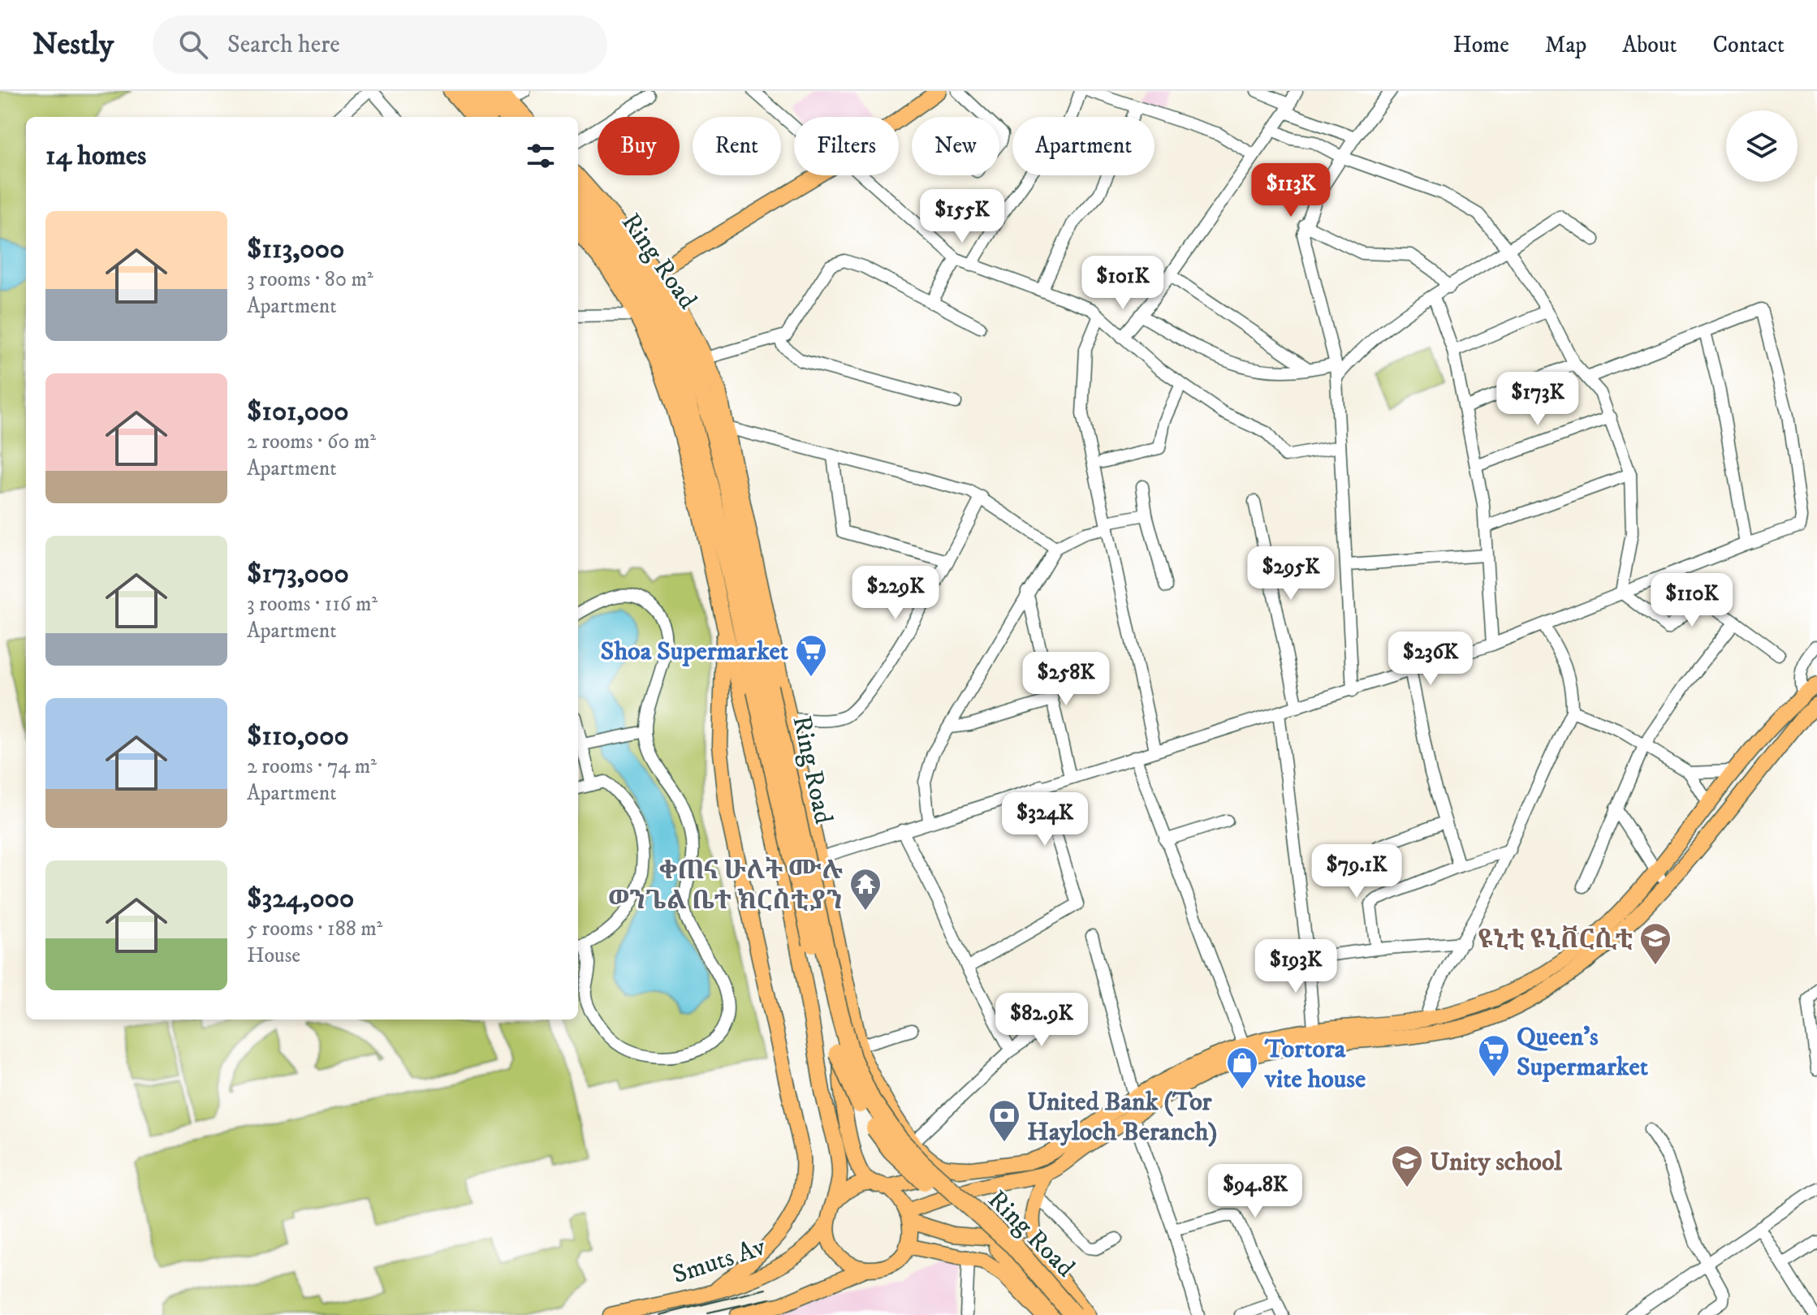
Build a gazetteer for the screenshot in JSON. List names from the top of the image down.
{
  "streets": {
    "highway": ["Ring Road"],
    "main road": ["Smuts Av"]
  },
  "crossings": [
    ["Ring Road", "Smuts Av"]
  ],
  "places": {
    "supermarket": ["Shoa Supermarket", "Queen's Supermarket"],
    "temple": ["ቀጠና ሁለት ሙሉ ወንጌል ቤተ ክርስቲያን"],
    "school or university": ["ዩኒቲ ዩኒቨርሲቲ", "Unity school"],
    "shop": ["Tortora vite house"],
    "bank": ["United Bank (Tor Hayloch Beranch)"]
  },
  "page": {
    "header": "Nestly",
    "search": "Search here",
    "nav": [
      "Home",
      "Map",
      "About",
      "Contact"
    ],
    "chip": [
      "Buy",
      "Rent",
      "Filters",
      "New",
      "Apartment"
    ],
    "heading": "14 homes",
    "price": [
      "$113K",
      "$155K",
      "$101K",
      "$173K",
      "$295K",
      "$229K",
      "$110K",
      "$236K",
      "$258K",
      "$324K",
      "$79.1K",
      "$193K",
      "$82.9K",
      "$94.8K"
    ],
    "list": [
      {
        "name": "$113,000",
        "note": "3 rooms · 80 m² · Apartment"
      },
      {
        "name": "$101,000",
        "note": "2 rooms · 60 m² · Apartment"
      },
      {
        "name": "$173,000",
        "note": "3 rooms · 116 m² · Apartment"
      },
      {
        "name": "$110,000",
        "note": "2 rooms · 74 m² · Apartment"
      },
      {
        "name": "$324,000",
        "note": "5 rooms · 188 m² · House"
      }
    ]
  }
}
